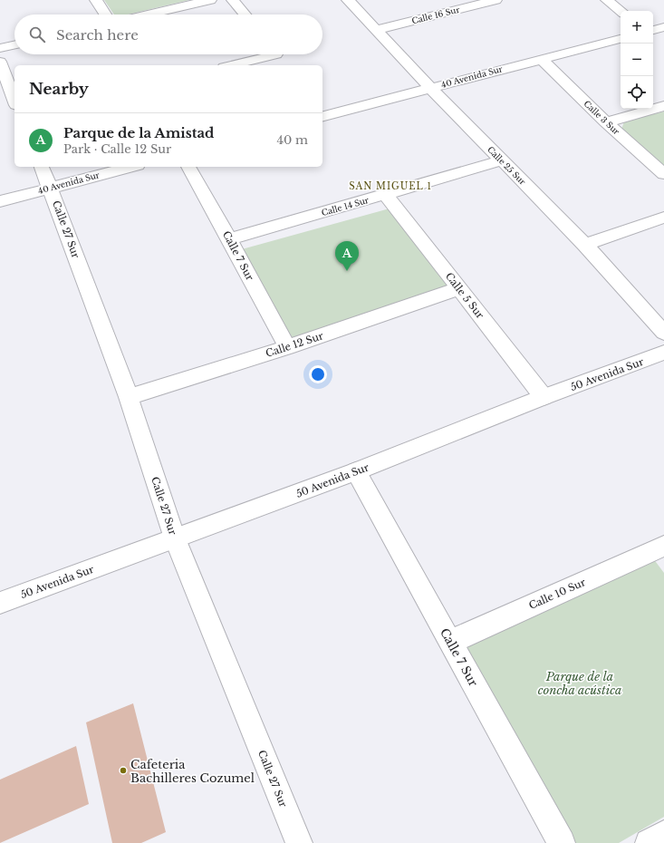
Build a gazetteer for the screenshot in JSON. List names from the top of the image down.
{
  "streets": {
    "street": [
      "Calle 16 Sur",
      "40 Avenida Sur",
      "Calle 3 Sur",
      "Calle 25 Sur",
      "Calle 14 Sur",
      "Calle 27 Sur",
      "Calle 7 Sur",
      "Calle 5 Sur",
      "Calle 12 Sur",
      "50 Avenida Sur",
      "Calle 10 Sur"
    ]
  },
  "crossings": [
    ["Calle 16 Sur", "Calle 25 Sur"],
    ["40 Avenida Sur", "Calle 3 Sur"],
    ["40 Avenida Sur", "Calle 25 Sur"],
    ["40 Avenida Sur", "Calle 27 Sur"],
    ["Calle 25 Sur", "Calle 14 Sur"],
    ["Calle 14 Sur", "Calle 7 Sur"],
    ["Calle 14 Sur", "Calle 5 Sur"],
    ["Calle 27 Sur", "Calle 12 Sur"],
    ["Calle 27 Sur", "50 Avenida Sur"],
    ["Calle 7 Sur", "Calle 12 Sur"],
    ["Calle 7 Sur", "50 Avenida Sur"],
    ["Calle 7 Sur", "Calle 10 Sur"],
    ["Calle 5 Sur", "Calle 12 Sur"],
    ["Calle 5 Sur", "50 Avenida Sur"]
  ],
  "districts": ["SAN MIGUEL 1"],
  "parks": ["Parque de la concha acústica"],
  "places": ["Cafeteria Bachilleres Cozumel"],
  "page": {
    "map_buttons": ["+", "−"],
    "search": "Search here",
    "heading": "Nearby",
    "list": [
      {
        "mark": "A",
        "name": "Parque de la Amistad",
        "note": "Park · Calle 12 Sur",
        "value": "40 m"
      }
    ],
    "pins": "A"
  }
}
